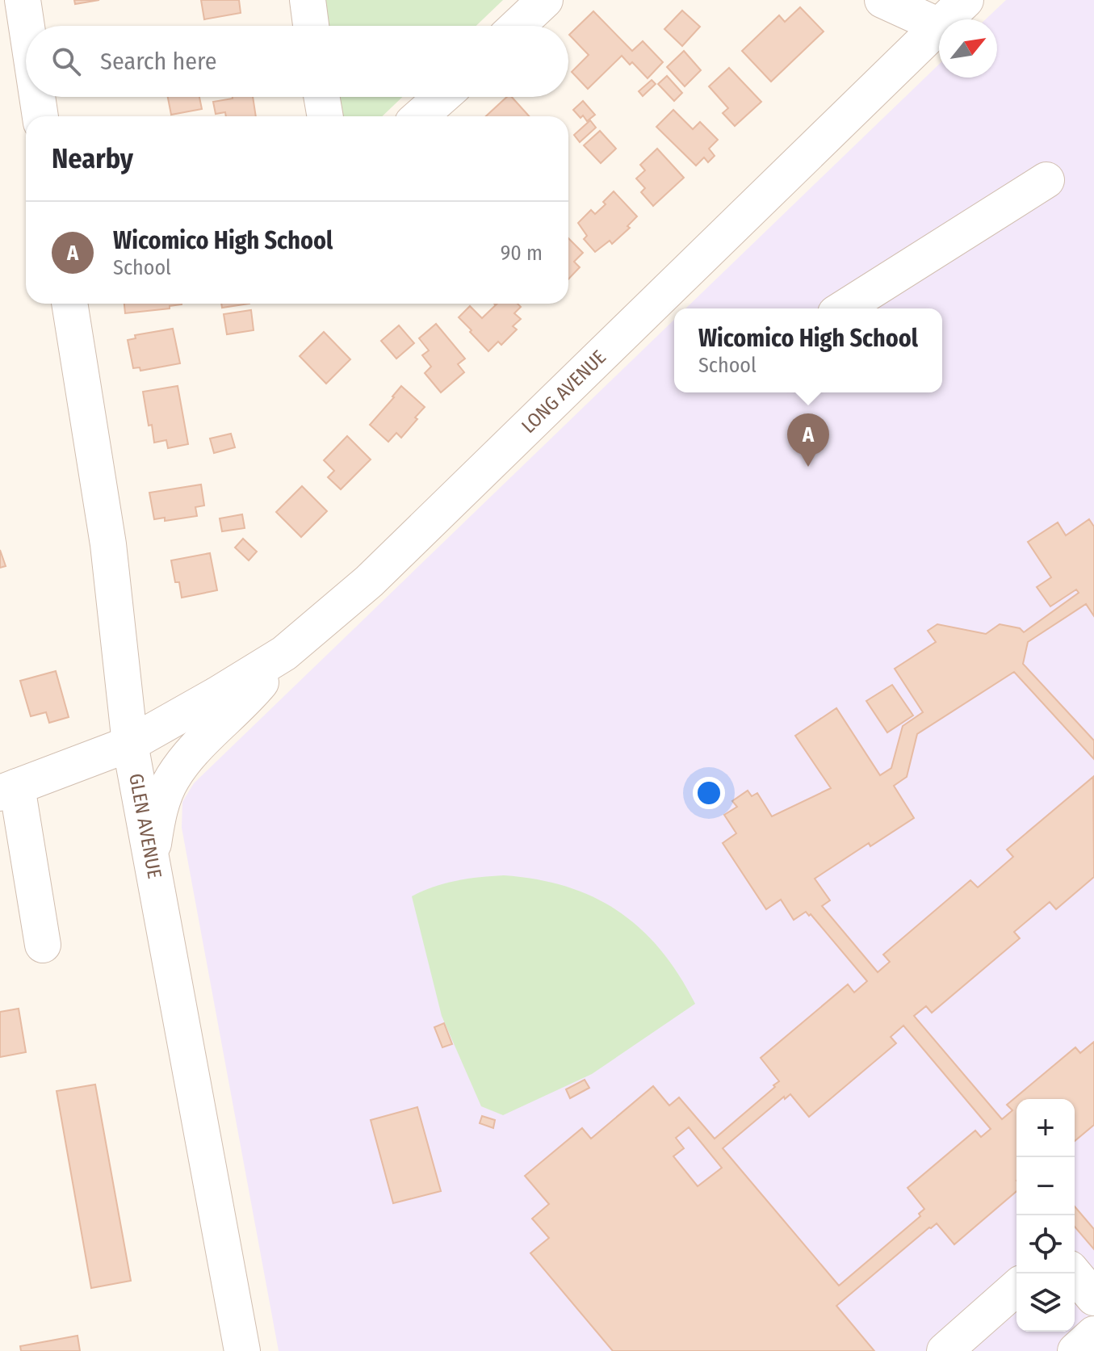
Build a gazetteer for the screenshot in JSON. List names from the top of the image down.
{
  "streets": {
    "street": ["LONG AVENUE", "GLEN AVENUE"]
  },
  "crossings": [
    ["LONG AVENUE", "GLEN AVENUE"]
  ],
  "north": "top right",
  "page": {
    "search": "Search here",
    "heading": "Nearby",
    "list": [
      {
        "mark": "A",
        "name": "Wicomico High School",
        "note": "School",
        "value": "90 m"
      }
    ],
    "popup": ["Wicomico High School", "School"],
    "pins": "A",
    "map_buttons": ["+", "−"]
  }
}
